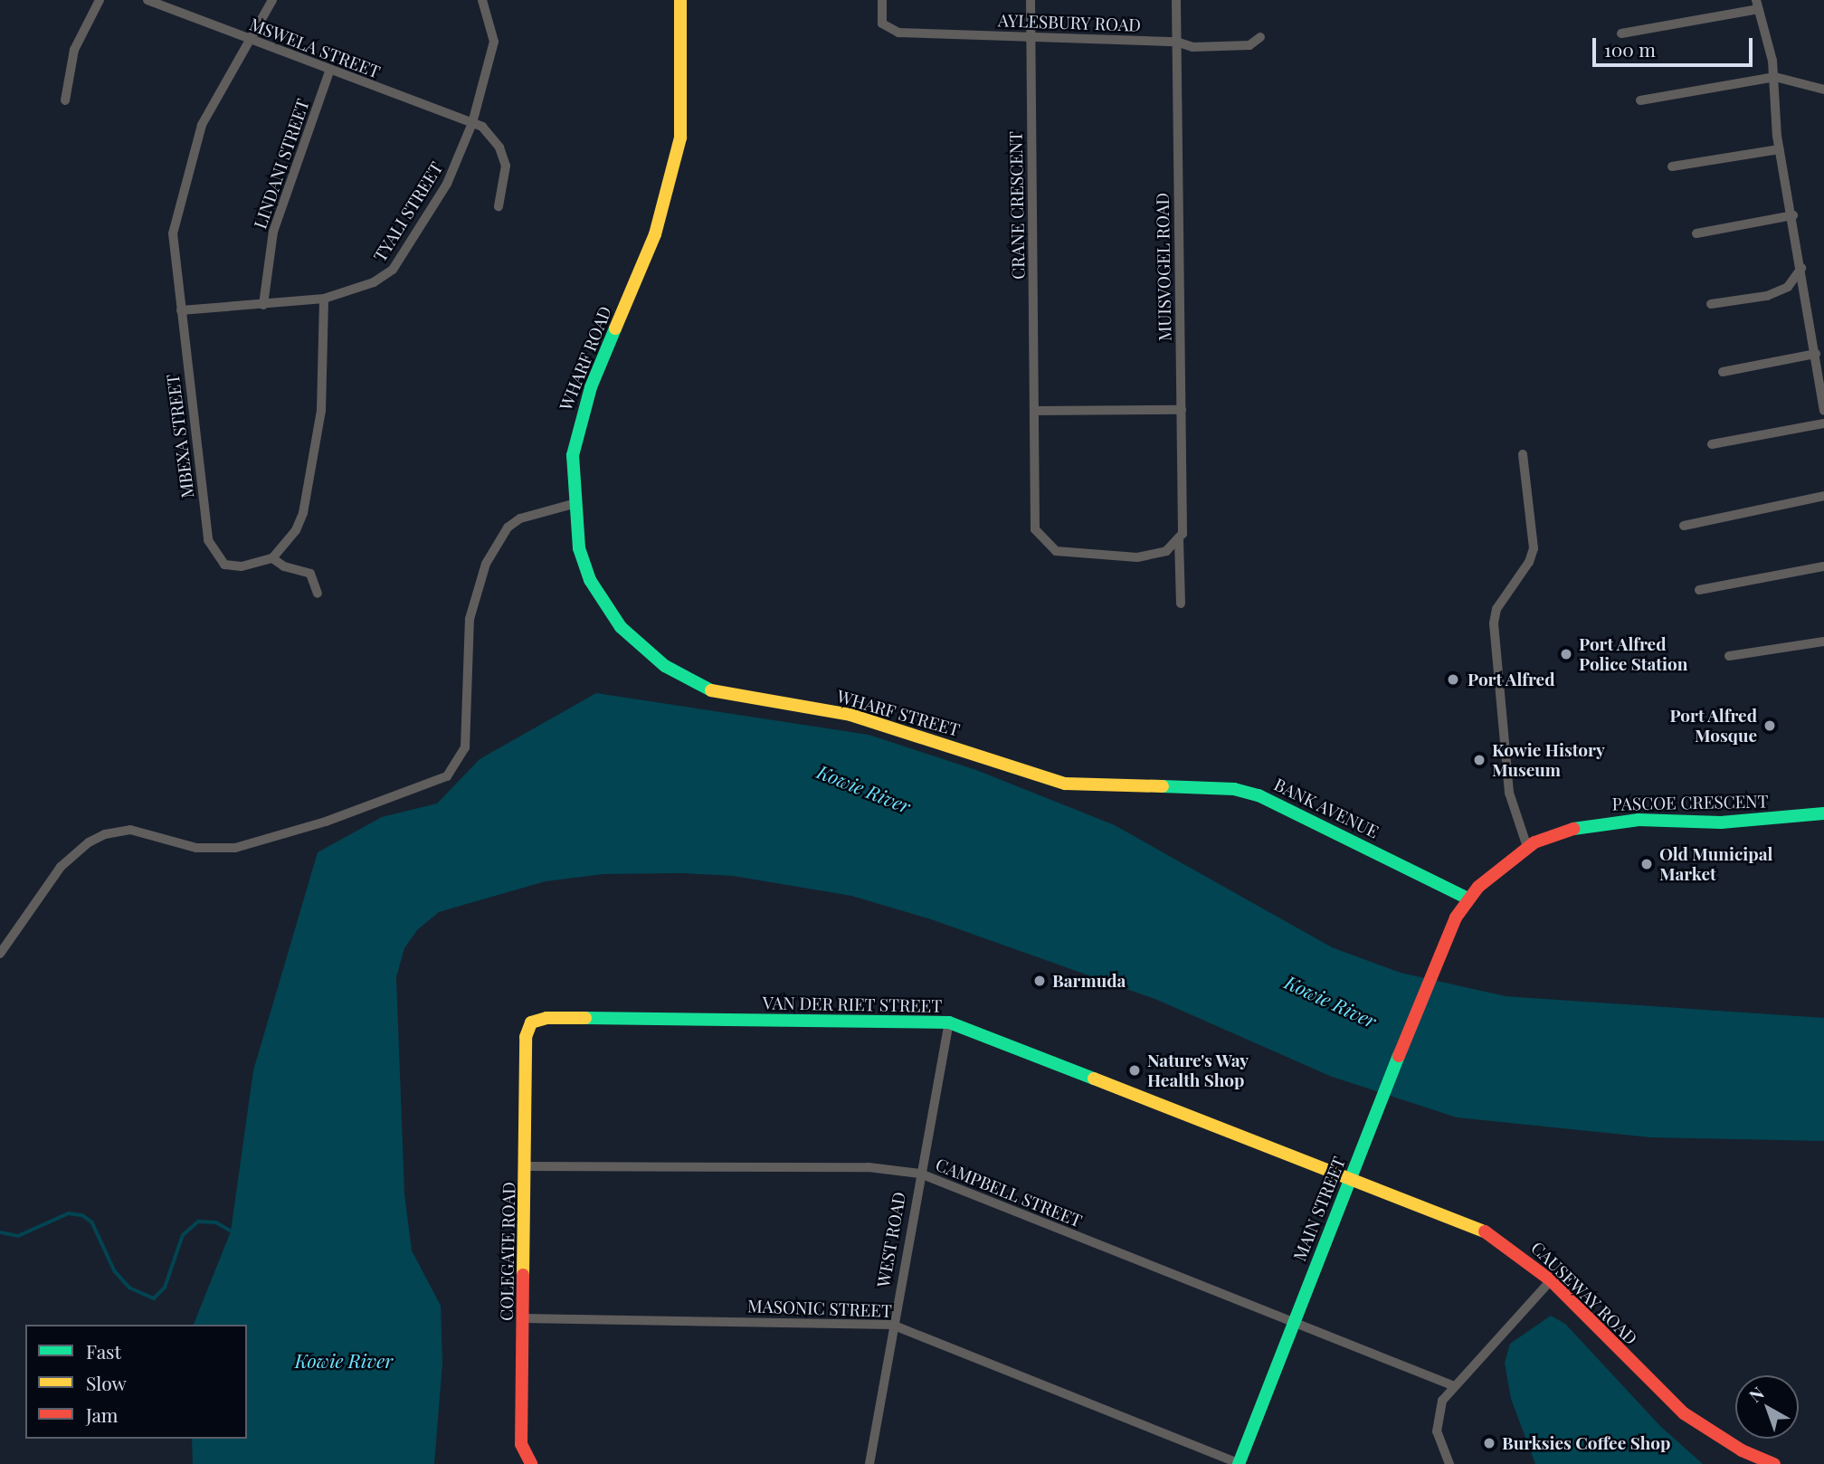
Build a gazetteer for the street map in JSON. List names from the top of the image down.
{
  "streets": {
    "street": [
      "AYLESBURY ROAD",
      "MSWELA STREET",
      "LINDANI STREET",
      "CRANE CRESCENT",
      "TYALI STREET",
      "MUISVOGEL ROAD",
      "WHARF ROAD",
      "MBEXA STREET",
      "WHARF STREET",
      "PASCOE CRESCENT",
      "BANK AVENUE",
      "VAN DER RIET STREET",
      "CAMPBELL STREET",
      "MAIN STREET",
      "WEST ROAD",
      "COLEGATE ROAD",
      "CAUSEWAY ROAD",
      "MASONIC STREET"
    ]
  },
  "crossings": [
    ["AYLESBURY ROAD", "CRANE CRESCENT"],
    ["AYLESBURY ROAD", "MUISVOGEL ROAD"],
    ["MSWELA STREET", "LINDANI STREET"],
    ["MSWELA STREET", "TYALI STREET"],
    ["MSWELA STREET", "MBEXA STREET"],
    ["LINDANI STREET", "TYALI STREET"],
    ["CRANE CRESCENT", "MUISVOGEL ROAD"],
    ["TYALI STREET", "MBEXA STREET"],
    ["WHARF ROAD", "WHARF STREET"],
    ["WHARF STREET", "BANK AVENUE"],
    ["PASCOE CRESCENT", "BANK AVENUE"],
    ["PASCOE CRESCENT", "MAIN STREET"],
    ["VAN DER RIET STREET", "MAIN STREET"],
    ["VAN DER RIET STREET", "WEST ROAD"],
    ["VAN DER RIET STREET", "COLEGATE ROAD"],
    ["VAN DER RIET STREET", "CAUSEWAY ROAD"],
    ["CAMPBELL STREET", "MAIN STREET"],
    ["CAMPBELL STREET", "WEST ROAD"],
    ["CAMPBELL STREET", "COLEGATE ROAD"],
    ["MAIN STREET", "CAUSEWAY ROAD"],
    ["MAIN STREET", "MASONIC STREET"],
    ["WEST ROAD", "MASONIC STREET"],
    ["COLEGATE ROAD", "MASONIC STREET"]
  ],
  "water": ["Kowie River"],
  "places": [
    "Port Alfred Police Station",
    "Port Alfred",
    "Port Alfred Mosque",
    "Kowie History Museum",
    "Old Municipal Market",
    "Barmuda",
    "Nature's Way Health Shop",
    "Burksies Coffee Shop"
  ],
  "legend": ["Fast", "Slow", "Jam"],
  "scale_bar": "100 m",
  "north": "top left"
}
